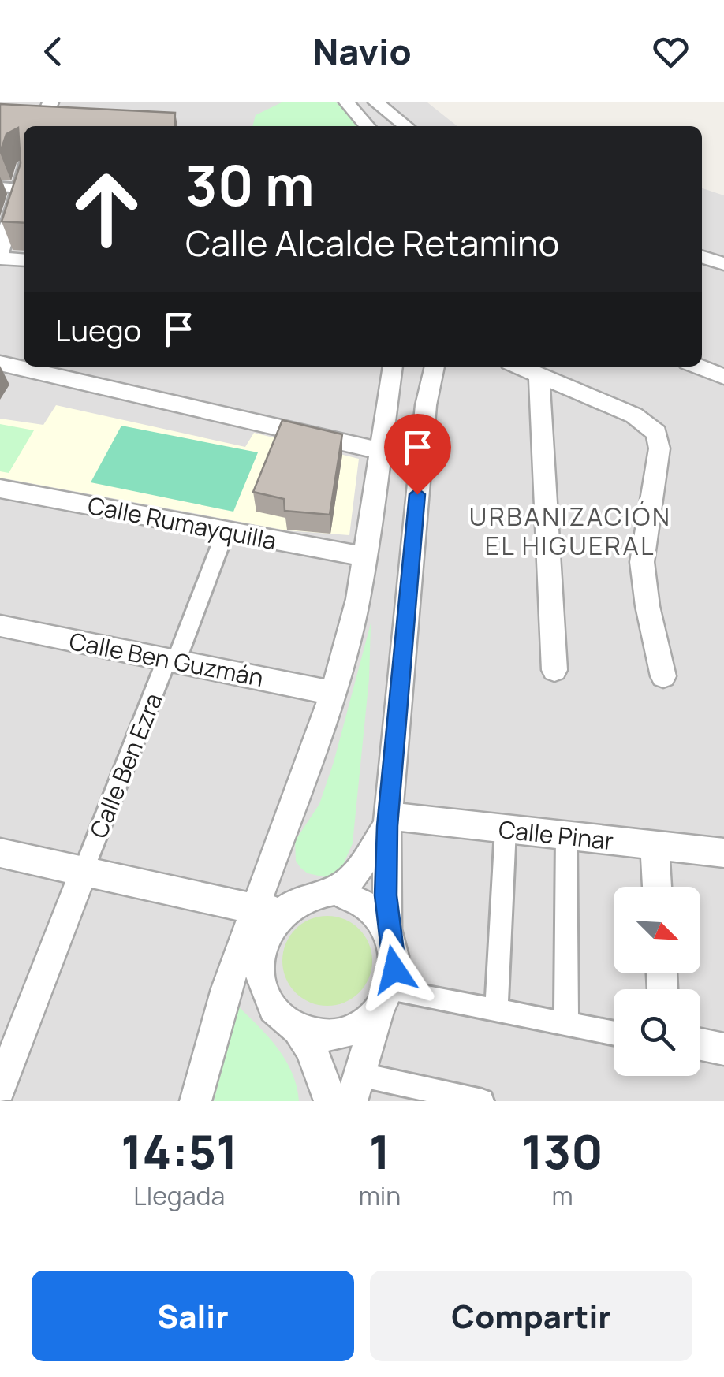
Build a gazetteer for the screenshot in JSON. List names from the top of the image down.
{
  "streets": {
    "street": [
      "Calle Rumayquilla",
      "Calle Ben Guzmán",
      "Calle Ben Ezra",
      "Calle Pinar"
    ]
  },
  "crossings": [
    ["Calle Rumayquilla", "Calle Ben Ezra"],
    ["Calle Ben Guzmán", "Calle Ben Ezra"]
  ],
  "districts": ["URBANIZACIÓN EL HIGUERAL"],
  "north": "bottom right",
  "page": {
    "header": "Navio",
    "turn": ["30 m", "Calle Alcalde Retamino"],
    "then": "Luego",
    "eta": [
      "14:51",
      "Llegada",
      "1",
      "min",
      "130",
      "m"
    ],
    "buttons": ["Salir", "Compartir"]
  }
}
